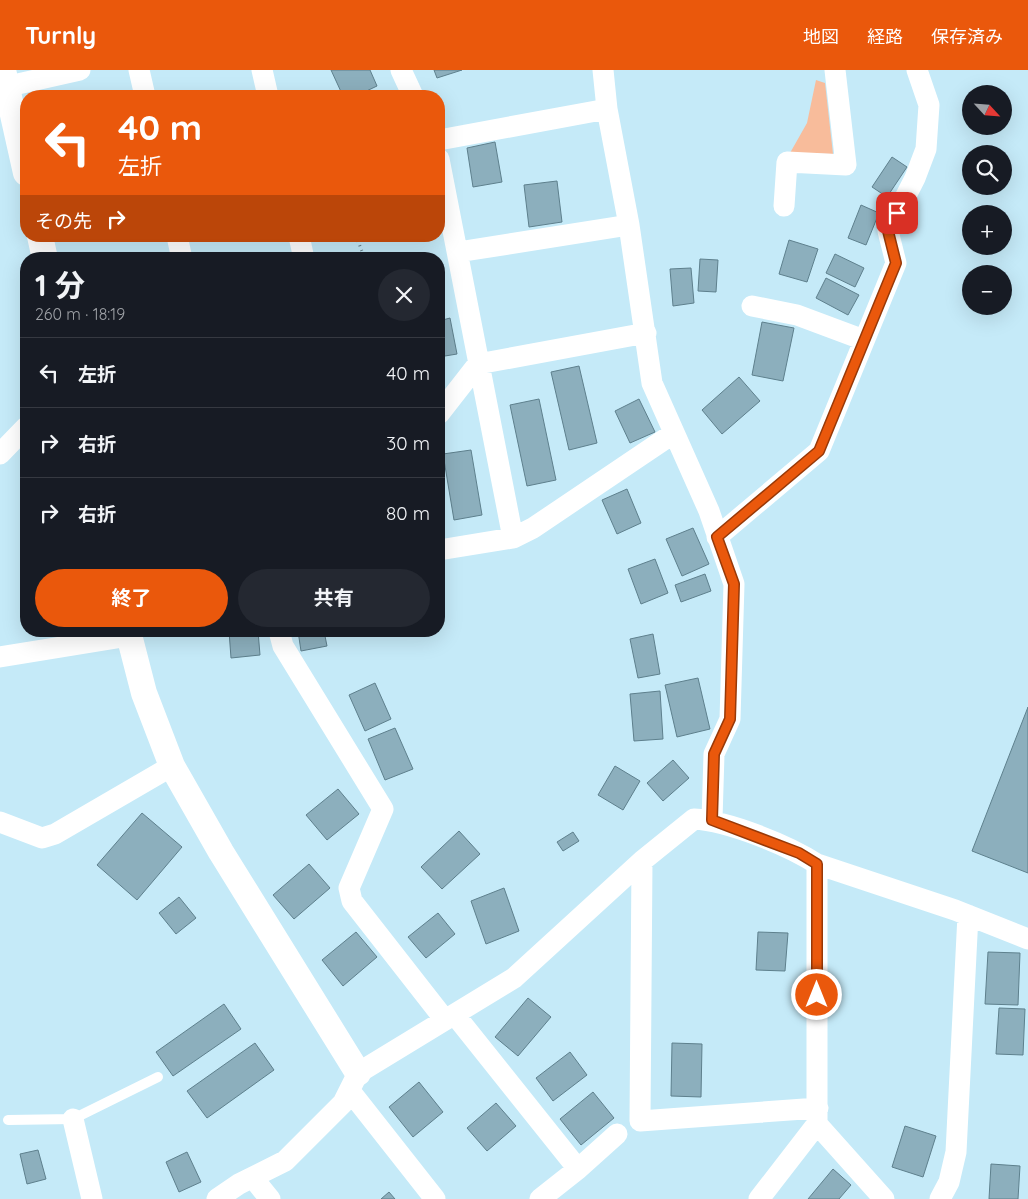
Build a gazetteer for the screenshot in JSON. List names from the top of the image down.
{
  "north": "bottom right",
  "page": {
    "header": "Turnly",
    "nav": ["地図", "経路", "保存済み"],
    "map_buttons": ["+", "−"],
    "turn": ["40 m", "左折"],
    "then": "その先",
    "heading": ["1 分", "260 m · 18:19"],
    "list": [
      {
        "name": "左折",
        "value": "40 m"
      },
      {
        "name": "右折",
        "value": "30 m"
      },
      {
        "name": "右折",
        "value": "80 m"
      }
    ],
    "buttons": ["終了", "共有"]
  }
}
